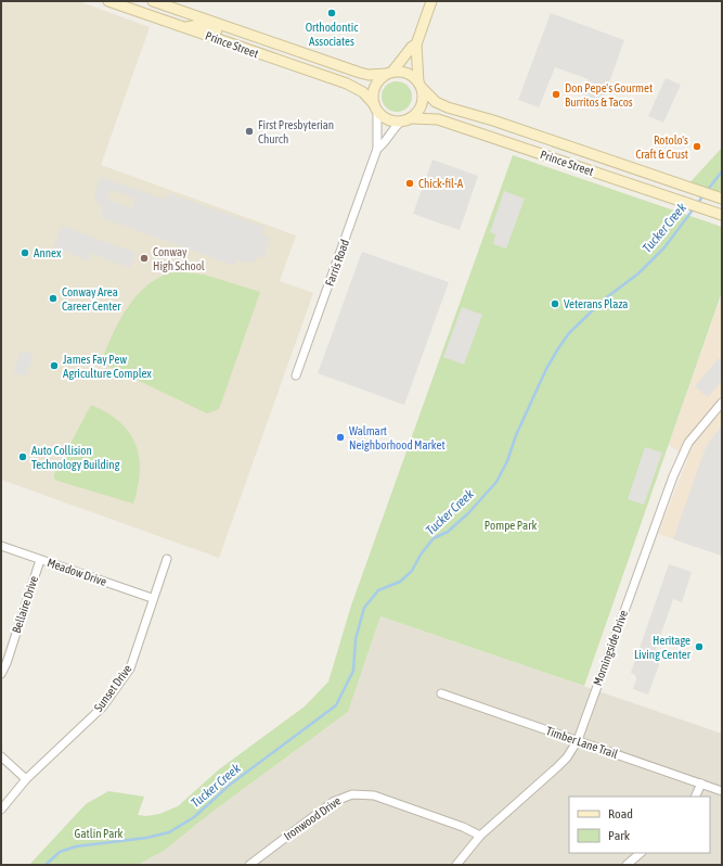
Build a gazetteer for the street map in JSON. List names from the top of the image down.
{
  "streets": {
    "main road": ["Prince Street"],
    "street": [
      "Farris Road",
      "Meadow Drive",
      "Bellaire Drive",
      "Morningside Drive",
      "Sunset Drive",
      "Timber Lane Trail",
      "Ironwood Drive"
    ]
  },
  "crossings": [
    ["Prince Street", "Farris Road"],
    ["Meadow Drive", "Bellaire Drive"],
    ["Meadow Drive", "Sunset Drive"],
    ["Morningside Drive", "Timber Lane Trail"],
    ["Morningside Drive", "Ironwood Drive"]
  ],
  "water": ["Tucker Creek"],
  "parks": ["Pompe Park", "Gatlin Park"],
  "places": [
    "Orthodontic Associates",
    "Don Pepe's Gourmet Burritos & Tacos",
    "First Presbyterian Church",
    "Rotolo's Craft & Crust",
    "Chick-fil-A",
    "Annex",
    "Conway High School",
    "Conway Area Career Center",
    "Veterans Plaza",
    "James Fay Pew Agriculture Complex",
    "Walmart Neighborhood Market",
    "Auto Collision Technology Building",
    "Heritage Living Center"
  ],
  "legend": ["Road", "Park"]
}
